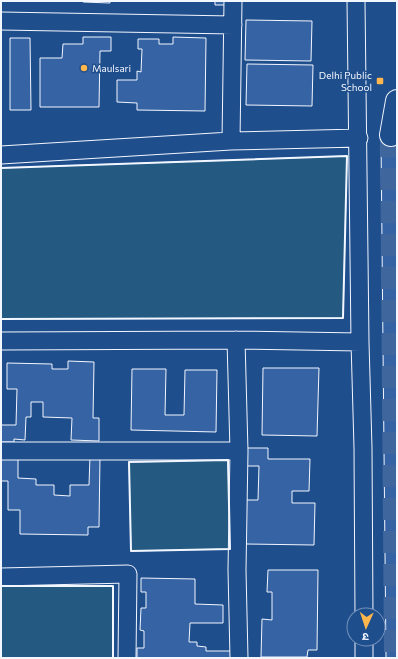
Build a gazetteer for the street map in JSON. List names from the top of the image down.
{
  "places": {
    "other": ["Maulsari"],
    "transit": ["Delhi Public School"]
  },
  "north": "bottom"
}
